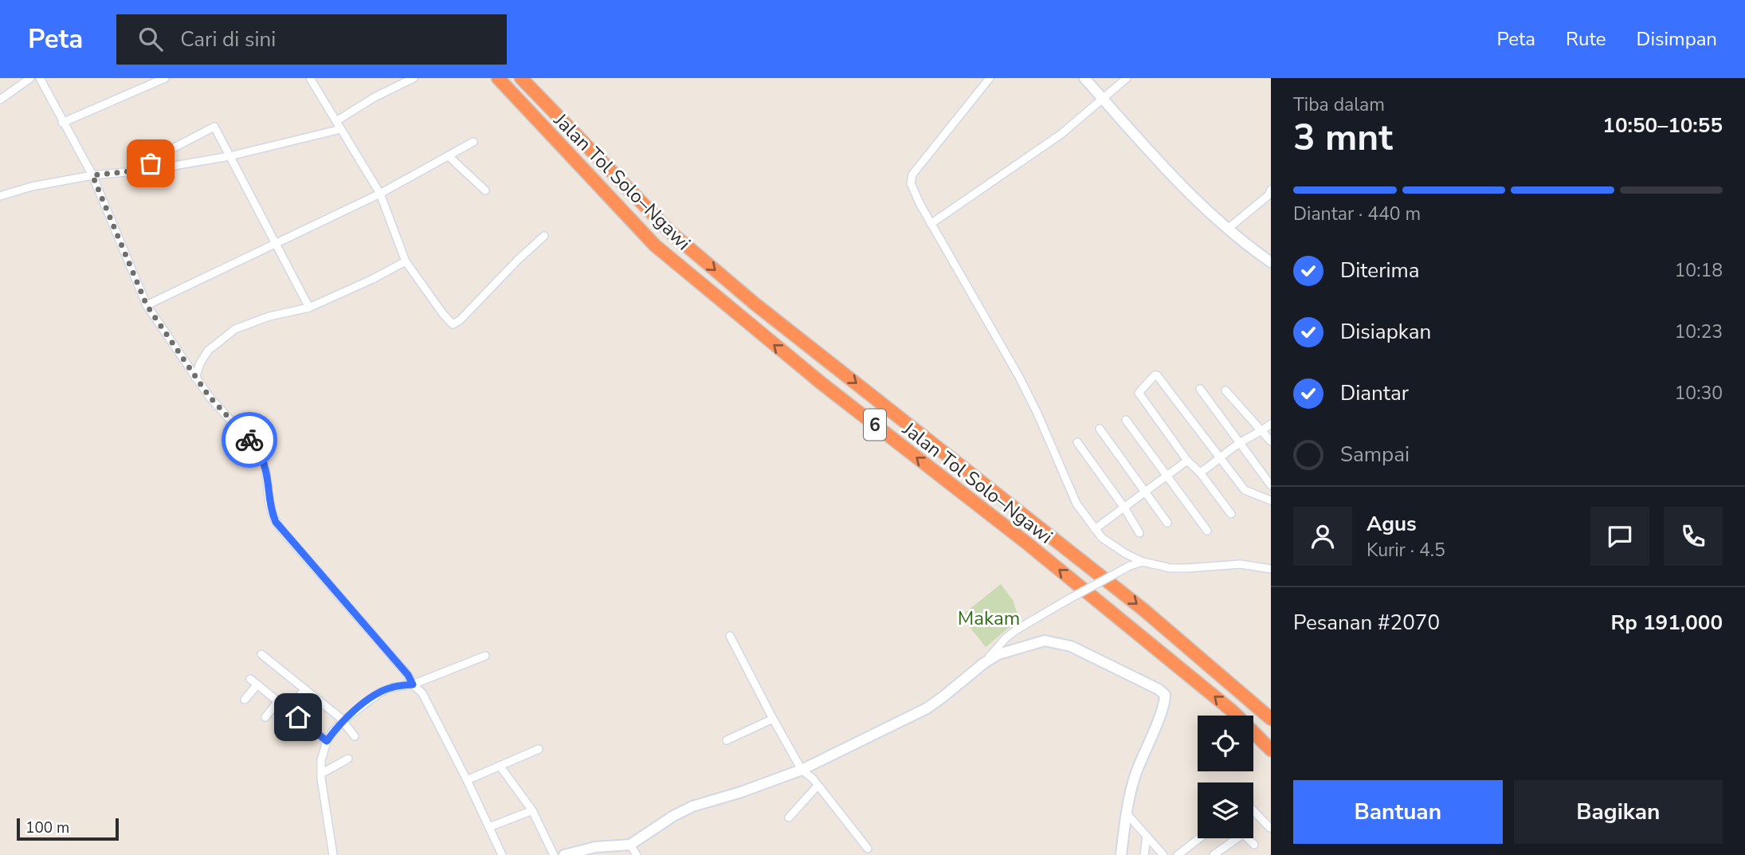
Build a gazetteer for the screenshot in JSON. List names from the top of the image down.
{
  "streets": {
    "highway": ["Jalan Tol Solo–Ngawi", "6"]
  },
  "parks": ["Makam"],
  "scale_bar": "100 m",
  "page": {
    "header": "Peta",
    "search": "Cari di sini",
    "nav": ["Peta", "Rute", "Disimpan"],
    "heading": ["3 mnt", "Tiba dalam", "10:50–10:55"],
    "panel": [
      "Agus",
      "Kurir · 4.5",
      "Pesanan #2070",
      "Rp 191,000"
    ],
    "bar": "Diantar · 440 m",
    "list": [
      ["Diterima", "10:18"],
      ["Disiapkan", "10:23"],
      ["Diantar", "10:30"],
      "Sampai"
    ],
    "buttons": ["Bantuan", "Bagikan"],
    "scale": "100 m"
  }
}
